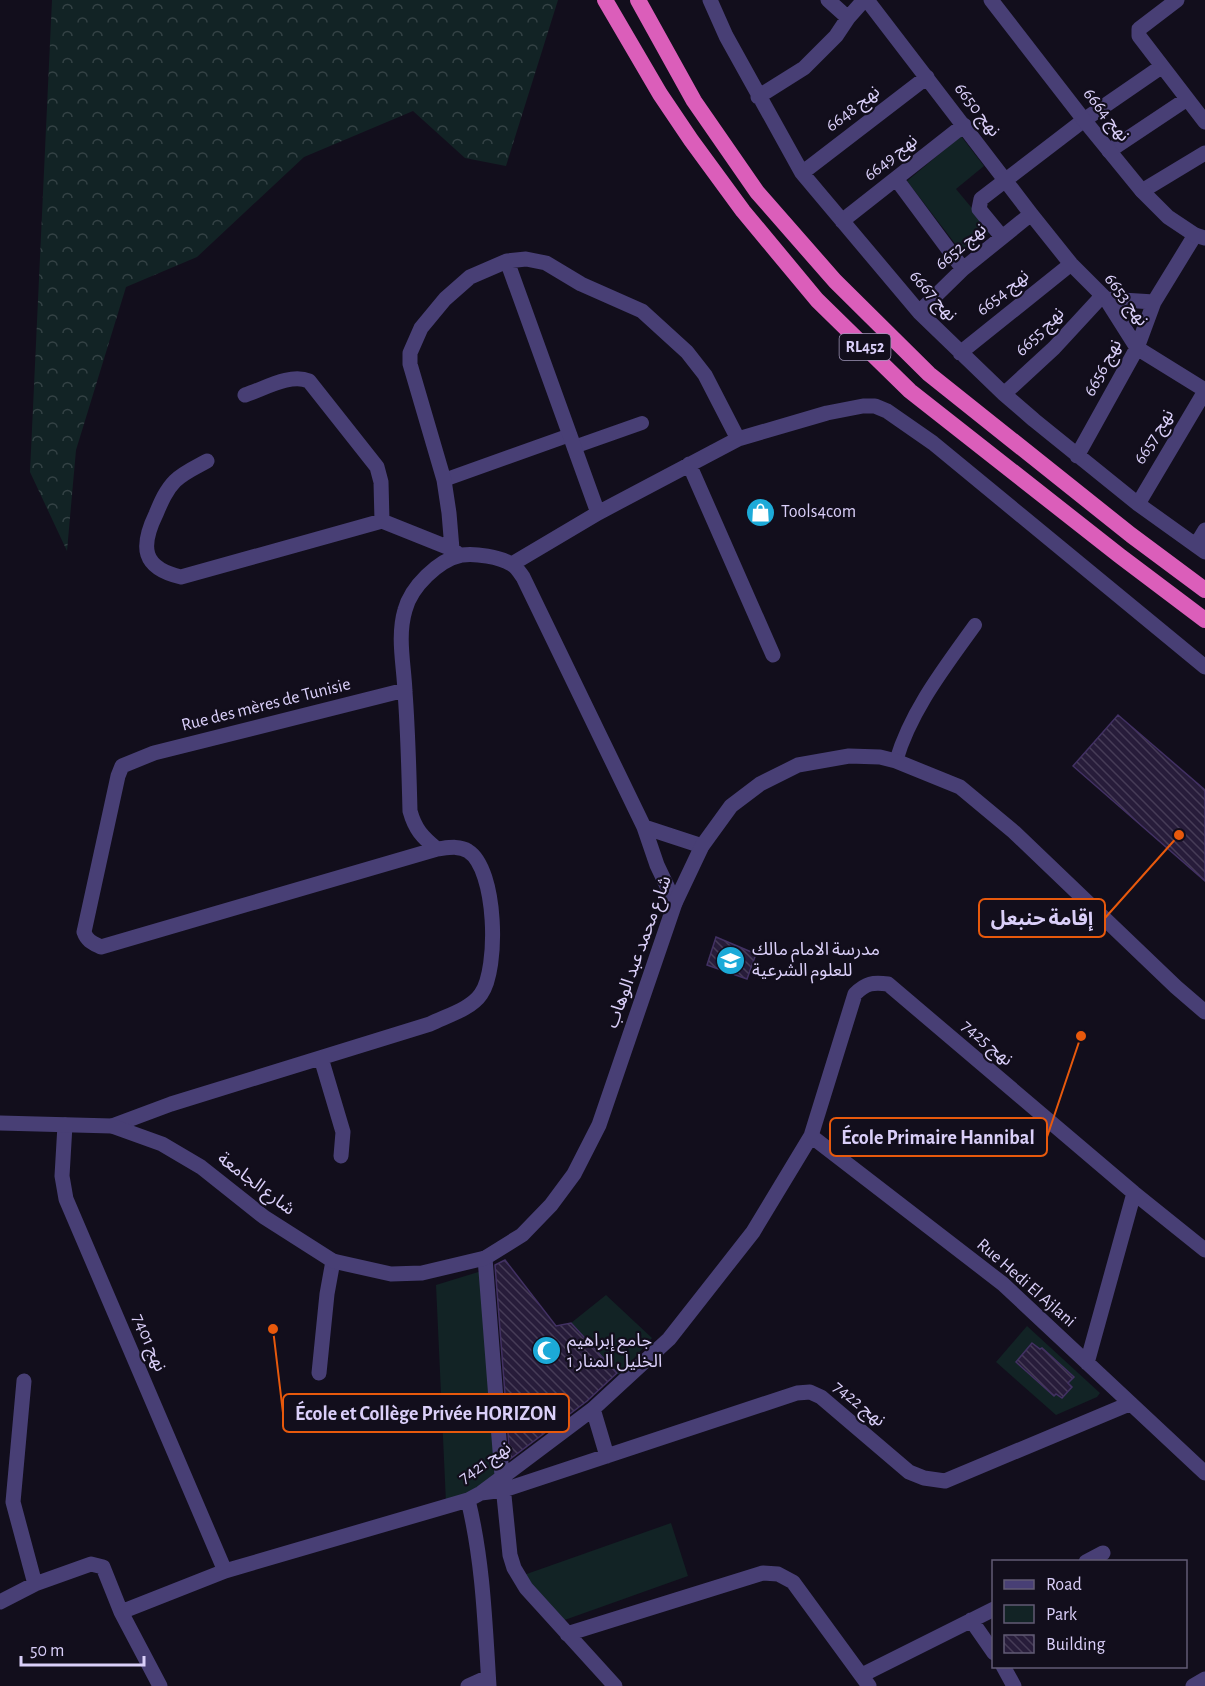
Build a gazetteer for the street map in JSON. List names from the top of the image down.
{
  "streets": {
    "highway": ["RL452"],
    "street": [
      "نهج 6648",
      "نهج 6650",
      "نهج 6664",
      "نهج 6649",
      "نهج 6652",
      "نهج 6654",
      "نهج 6667",
      "نهج 6653",
      "نهج 6655",
      "نهج 6656",
      "نهج 6657",
      "Rue des mères de Tunisie",
      "شارع محمد عبد الوهاب",
      "نهج 7425",
      "شارع الجامعة",
      "Rue Hedi El Ajlani",
      "نهج 7401",
      "نهج 7422",
      "نهج 7421"
    ]
  },
  "crossings": [
    ["نهج 6648", "نهج 6650"],
    ["نهج 6648", "نهج 6667"],
    ["نهج 6650", "نهج 6649"],
    ["نهج 6650", "نهج 6652"],
    ["نهج 6650", "نهج 6653"],
    ["نهج 6664", "نهج 6656"],
    ["نهج 6649", "نهج 6667"],
    ["نهج 6652", "نهج 6667"],
    ["نهج 6652", "نهج 6653"],
    ["نهج 6654", "نهج 6667"],
    ["نهج 6654", "نهج 6653"],
    ["نهج 6667", "نهج 6655"],
    ["نهج 6667", "نهج 6656"],
    ["نهج 6667", "نهج 6657"],
    ["نهج 6653", "نهج 6655"],
    ["نهج 6653", "نهج 6656"],
    ["نهج 6653", "نهج 6657"],
    ["شارع محمد عبد الوهاب", "شارع الجامعة"],
    ["نهج 7425", "Rue Hedi El Ajlani"],
    ["نهج 7425", "نهج 7421"],
    ["شارع الجامعة", "نهج 7401"],
    ["Rue Hedi El Ajlani", "نهج 7422"],
    ["Rue Hedi El Ajlani", "نهج 7421"],
    ["نهج 7401", "نهج 7421"],
    ["نهج 7422", "نهج 7421"]
  ],
  "places": {
    "shop": ["Tools4com"],
    "other": ["إقامة حنبعل", "École Primaire Hannibal", "École et Collège Privée HORIZON"],
    "school or university": ["مدرسة الامام مالك للعلوم الشرعية"],
    "mosque": ["جامع إبراهيم الخليل المنار 1"]
  },
  "legend": ["Road", "Park", "Building"],
  "scale_bar": "50 m"
}
